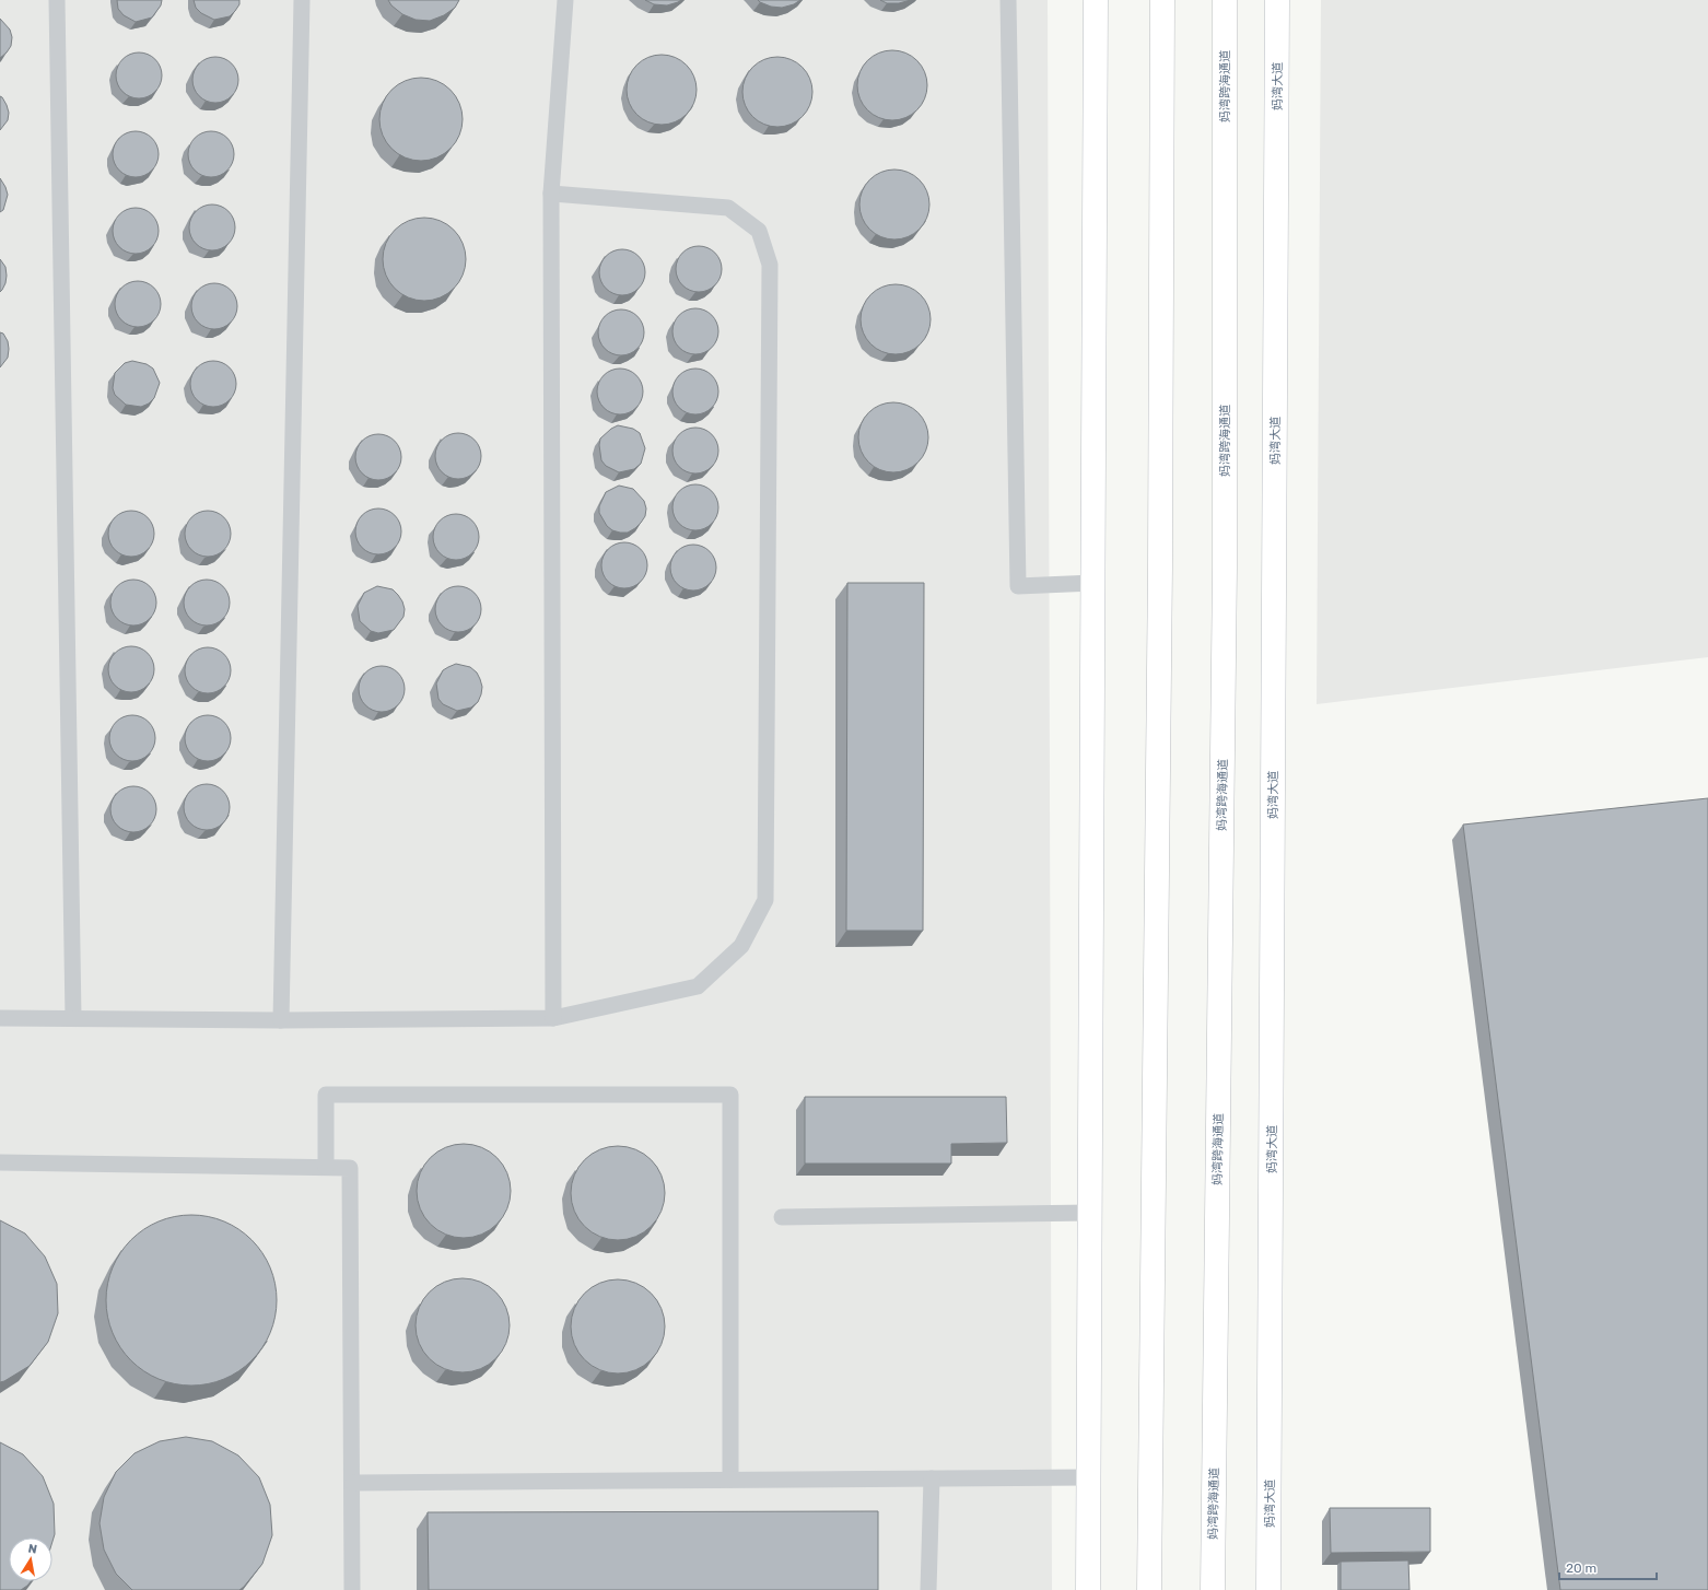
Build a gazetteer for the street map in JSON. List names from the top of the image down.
{
  "streets": {
    "main road": ["妈湾跨海通道", "妈湾大道"]
  },
  "scale_bar": "20 m",
  "north": "top"
}
